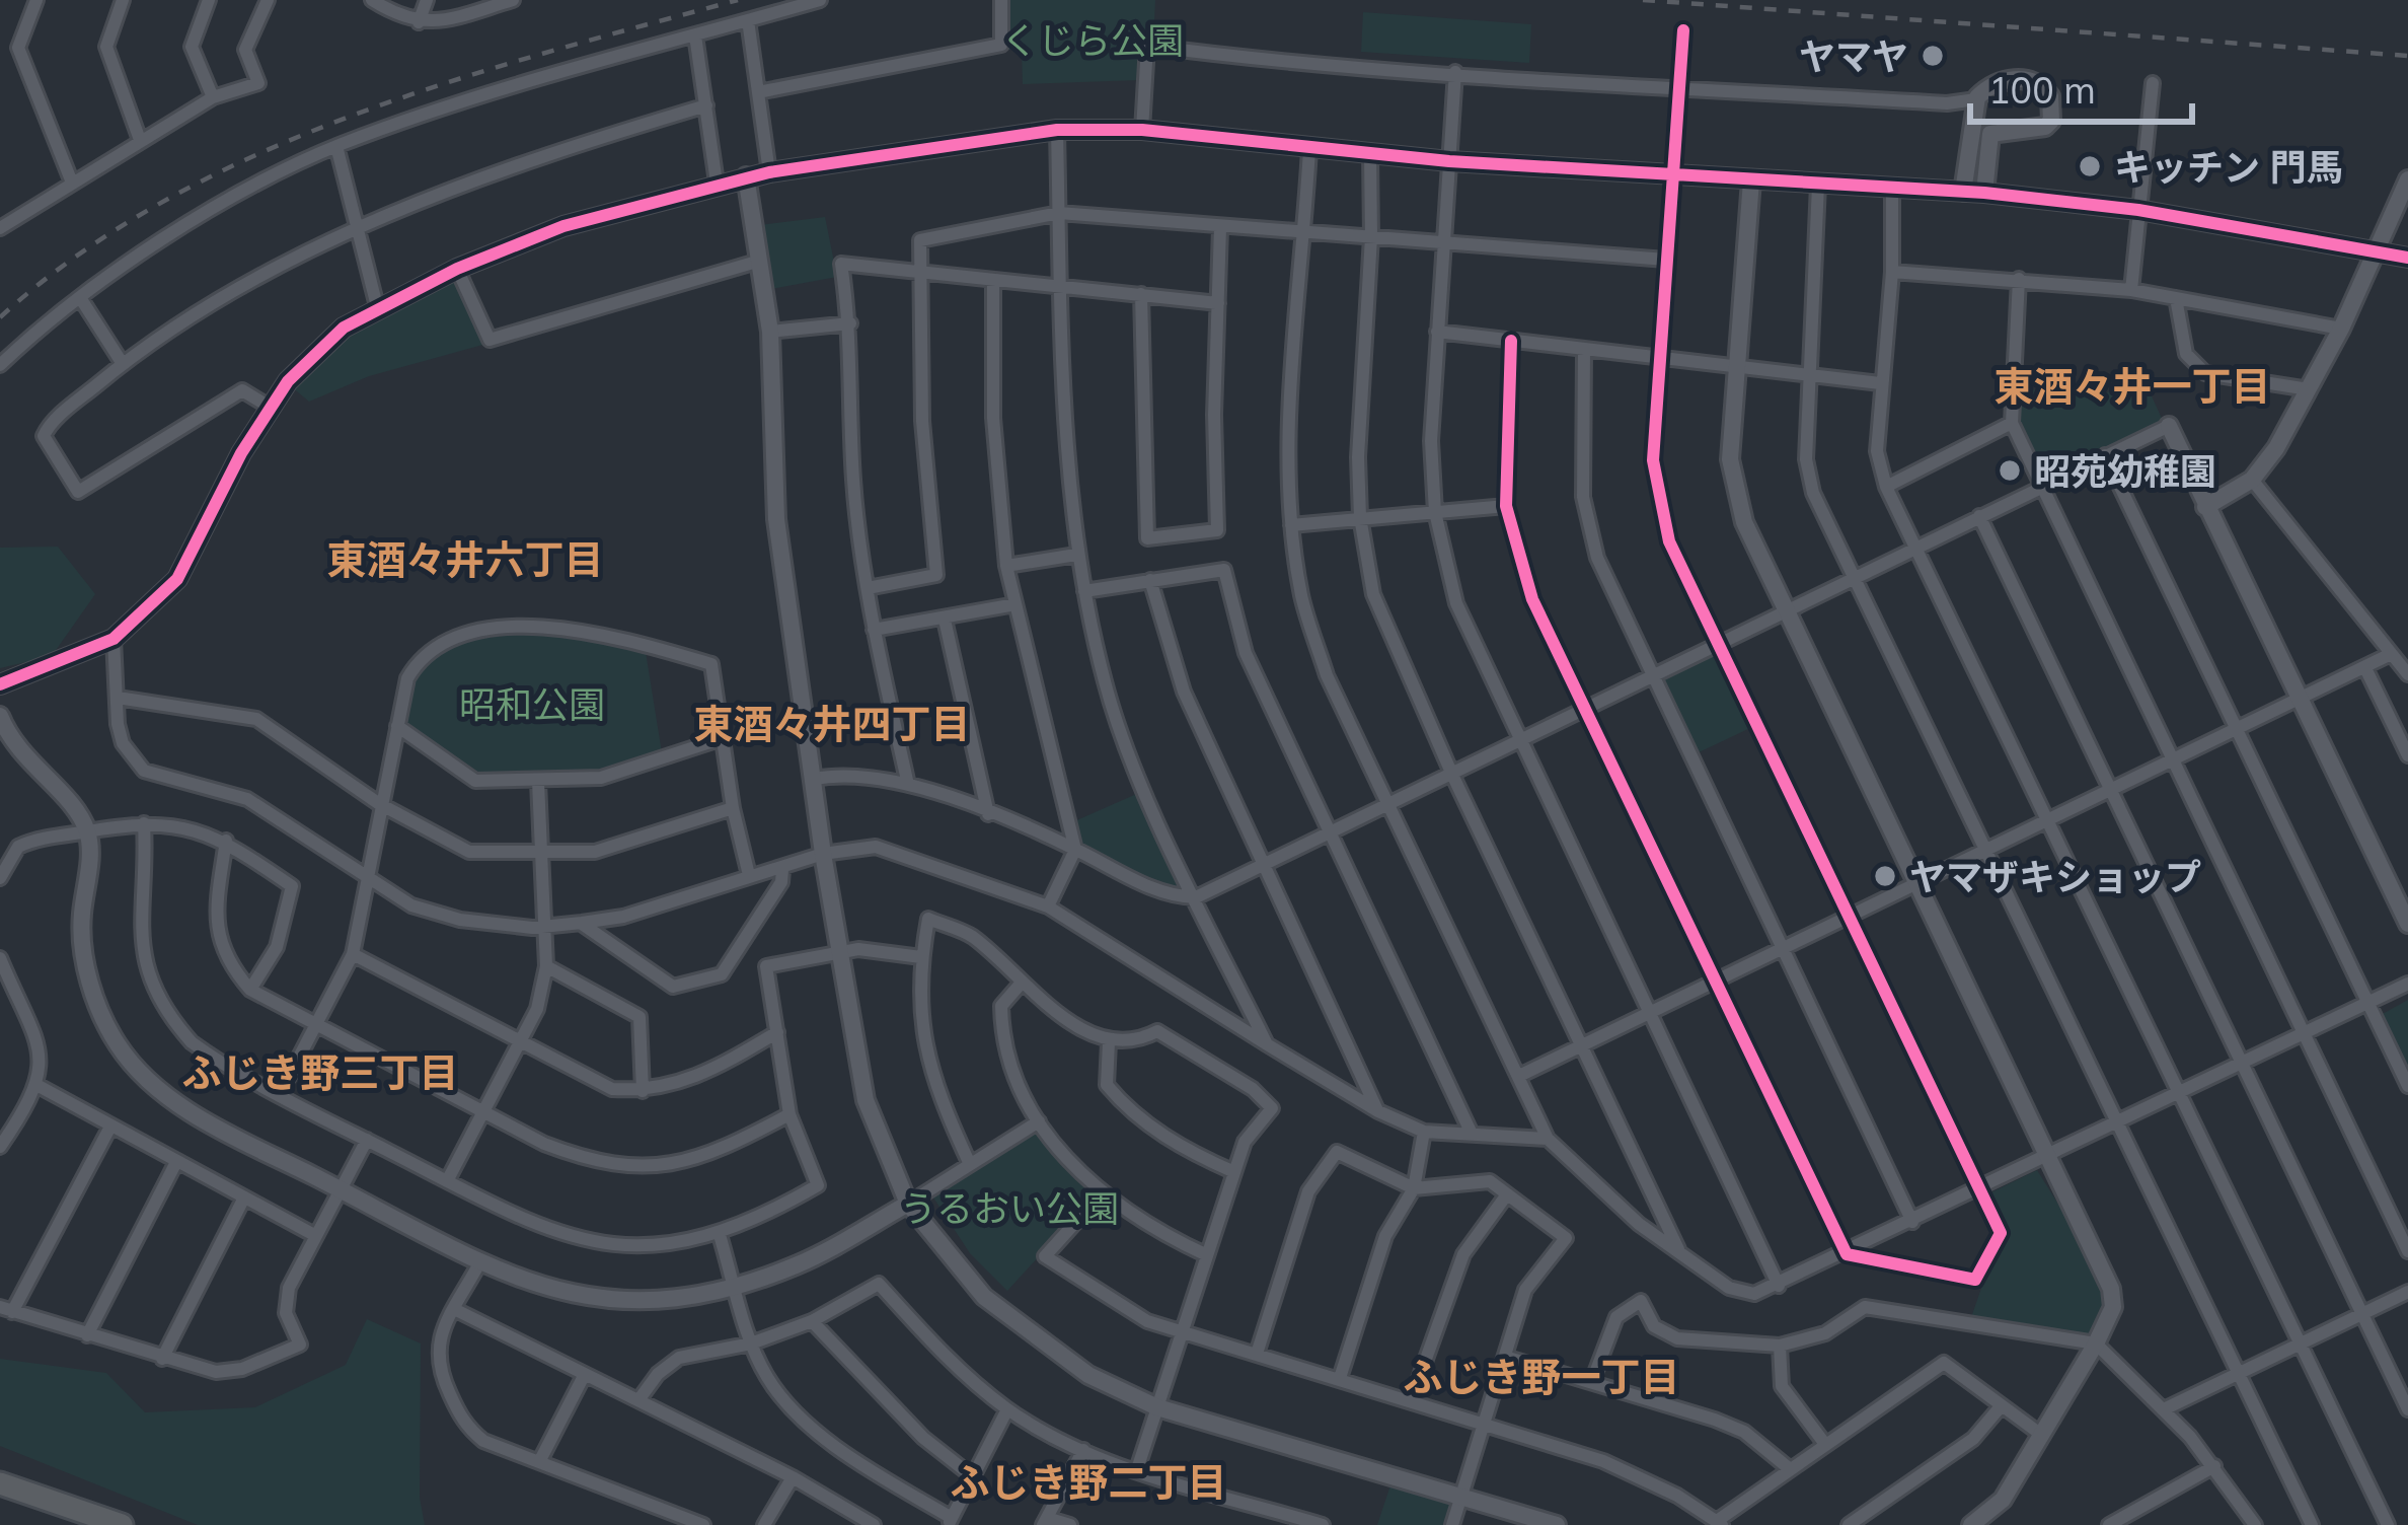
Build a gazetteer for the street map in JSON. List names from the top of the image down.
{
  "districts": [
    "東酒々井一丁目",
    "東酒々井六丁目",
    "東酒々井四丁目",
    "ふじき野三丁目",
    "ふじき野一丁目",
    "ふじき野二丁目"
  ],
  "parks": ["くじら公園", "昭和公園", "うるおい公園"],
  "places": [
    "ヤマヤ",
    "キッチン 門馬",
    "昭苑幼稚園",
    "ヤマザキショップ"
  ],
  "scale_bar": "100 m"
}
